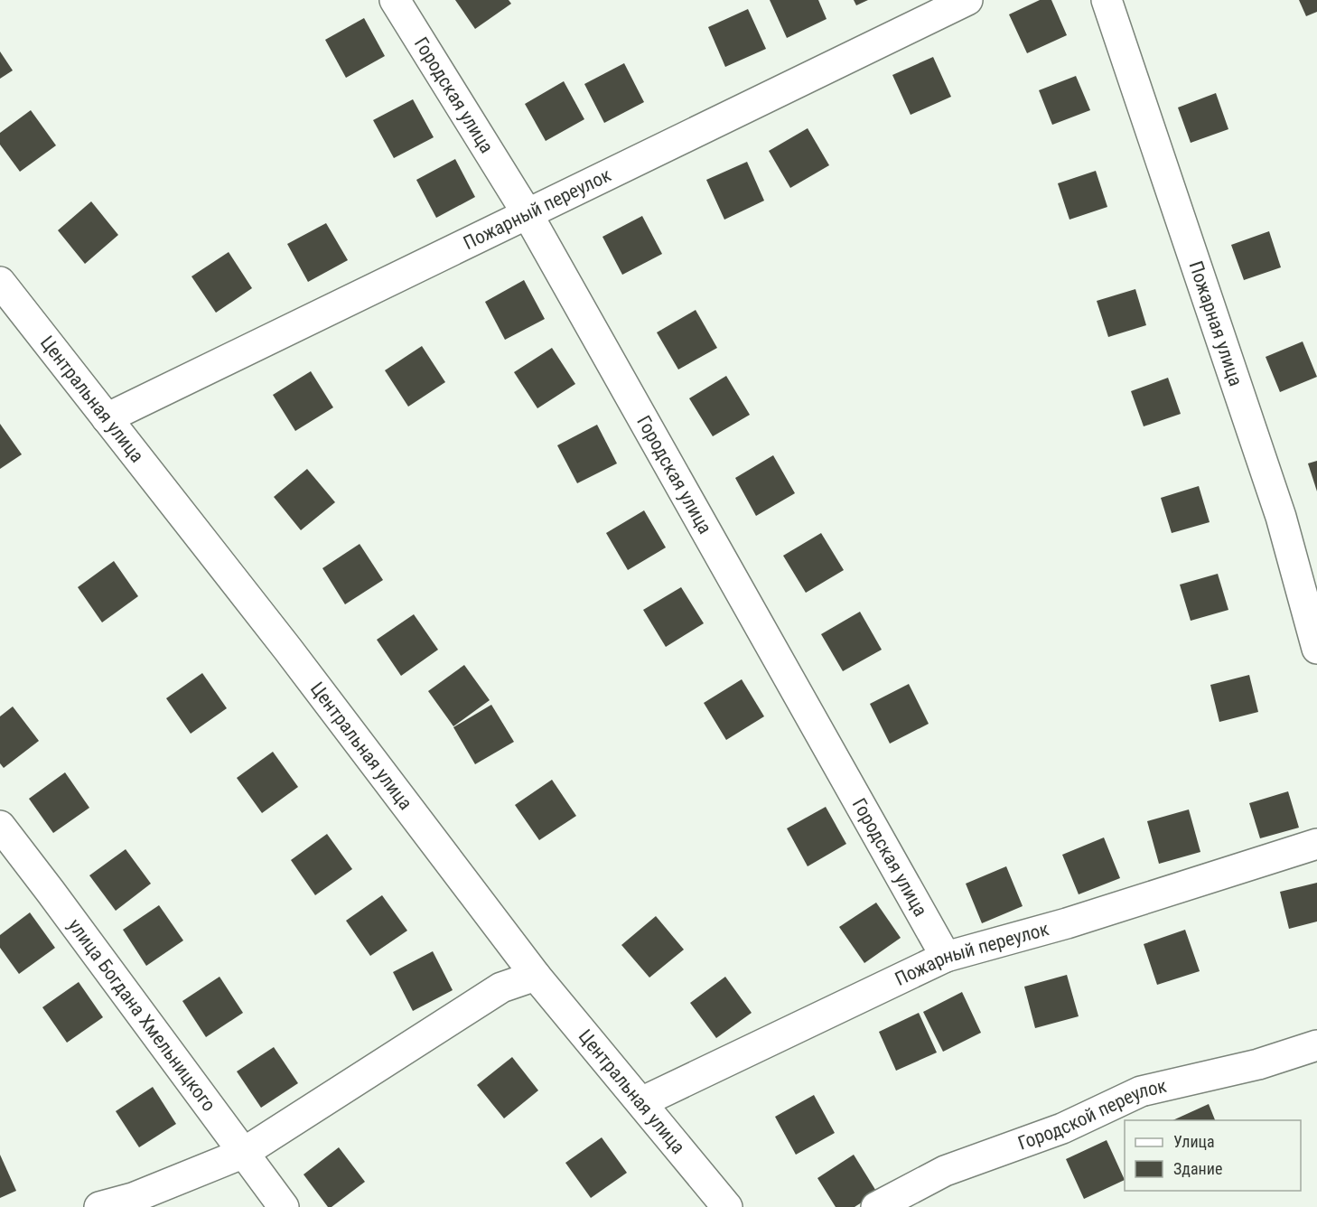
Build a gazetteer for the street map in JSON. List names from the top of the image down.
{
  "streets": {
    "street": [
      "Городская улица",
      "Пожарный переулок",
      "Пожарная улица",
      "Центральная улица",
      "улица Богдана Хмельницкого",
      "Городской переулок"
    ]
  },
  "crossings": [
    ["Городская улица", "Пожарный переулок"],
    ["Пожарный переулок", "Центральная улица"]
  ],
  "legend": ["Улица", "Здание"]
}
